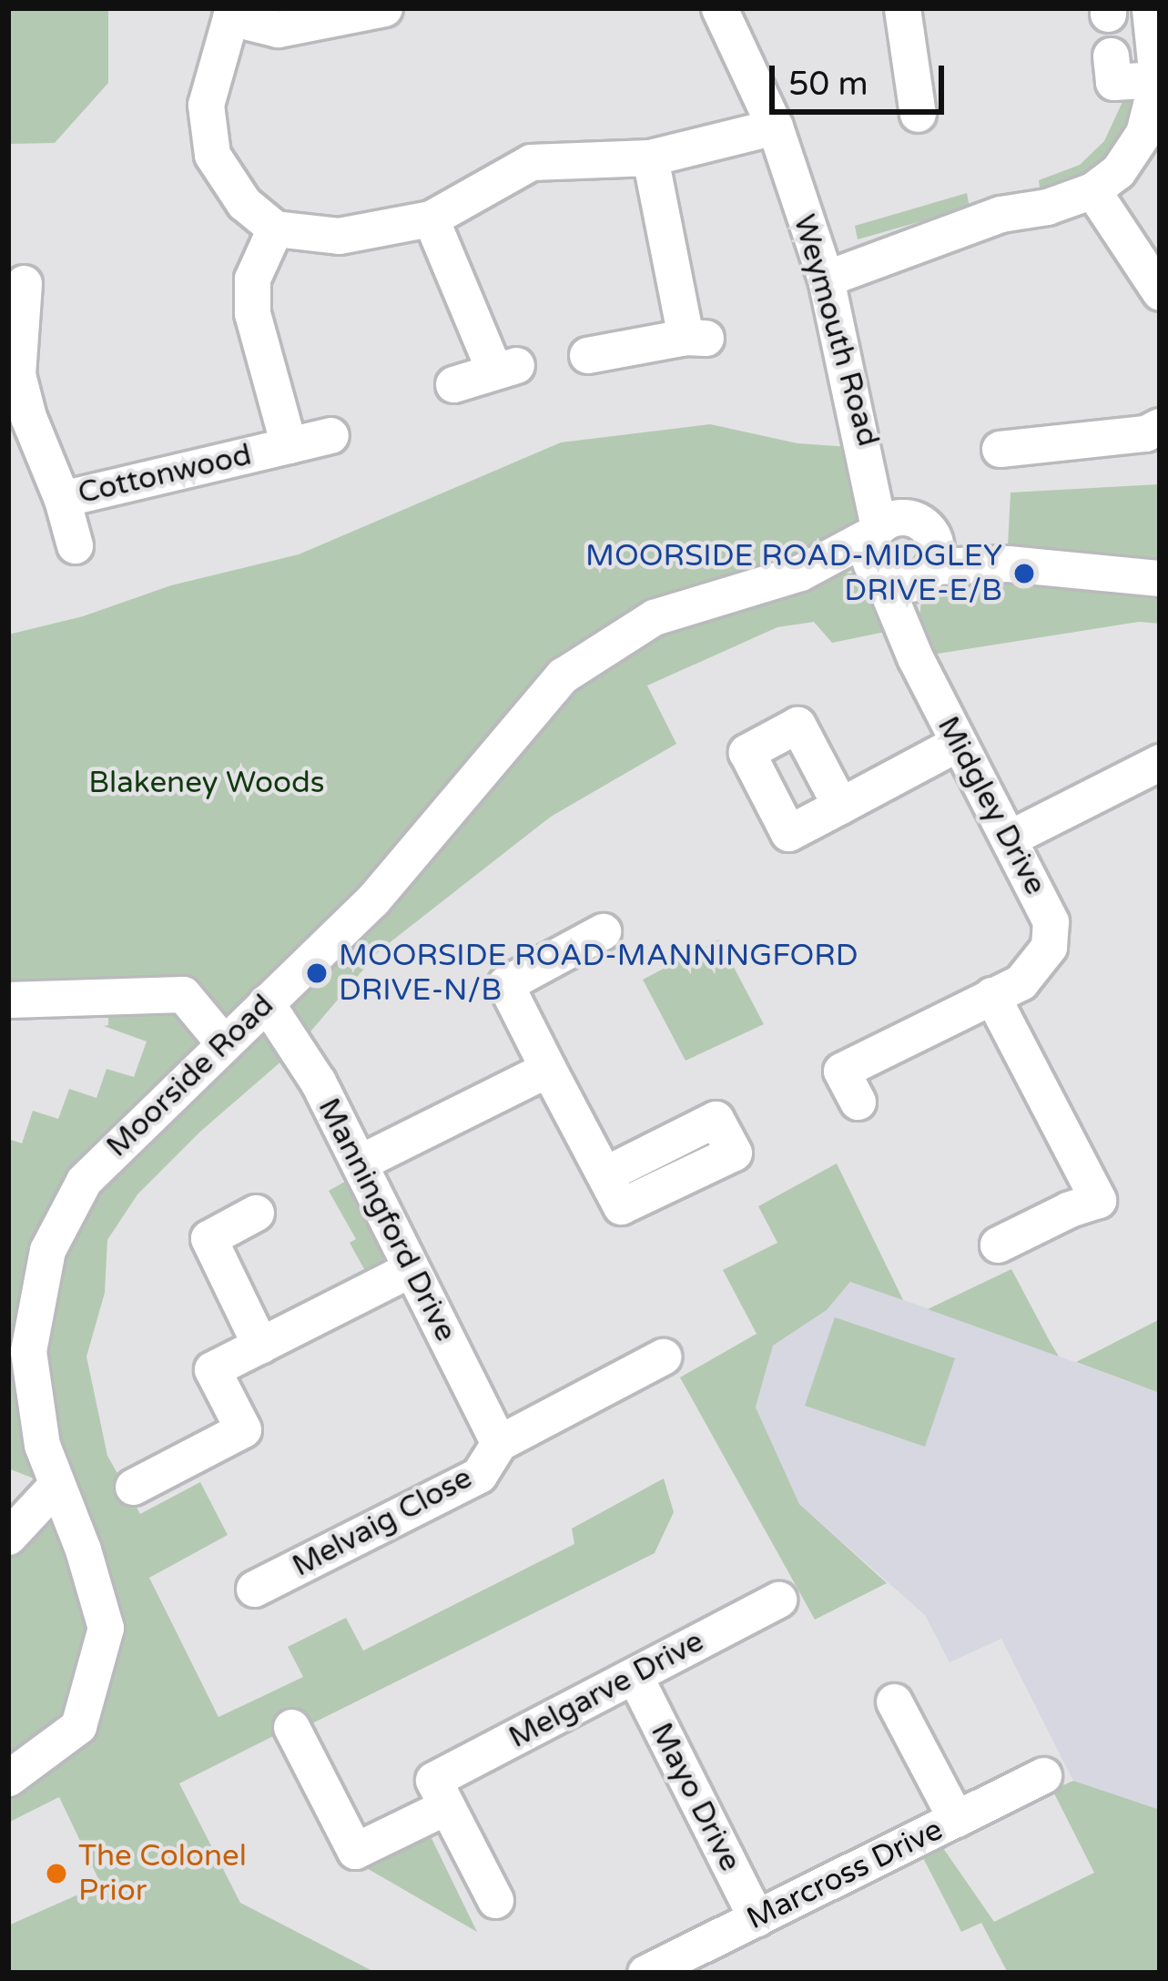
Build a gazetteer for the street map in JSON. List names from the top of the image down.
{
  "streets": {
    "street": [
      "Weymouth Road",
      "Cottonwood",
      "Midgley Drive",
      "Moorside Road",
      "Manningford Drive",
      "Melvaig Close",
      "Melgarve Drive",
      "Mayo Drive",
      "Marcross Drive"
    ]
  },
  "crossings": [
    ["Weymouth Road", "Midgley Drive"],
    ["Weymouth Road", "Moorside Road"],
    ["Midgley Drive", "Moorside Road"],
    ["Moorside Road", "Manningford Drive"],
    ["Manningford Drive", "Melvaig Close"],
    ["Melgarve Drive", "Mayo Drive"],
    ["Mayo Drive", "Marcross Drive"]
  ],
  "parks": ["Blakeney Woods"],
  "places": ["MOORSIDE ROAD-MIDGLEY DRIVE-E/B", "MOORSIDE ROAD-MANNINGFORD DRIVE-N/B", "The Colonel Prior"],
  "scale_bar": "50 m"
}
